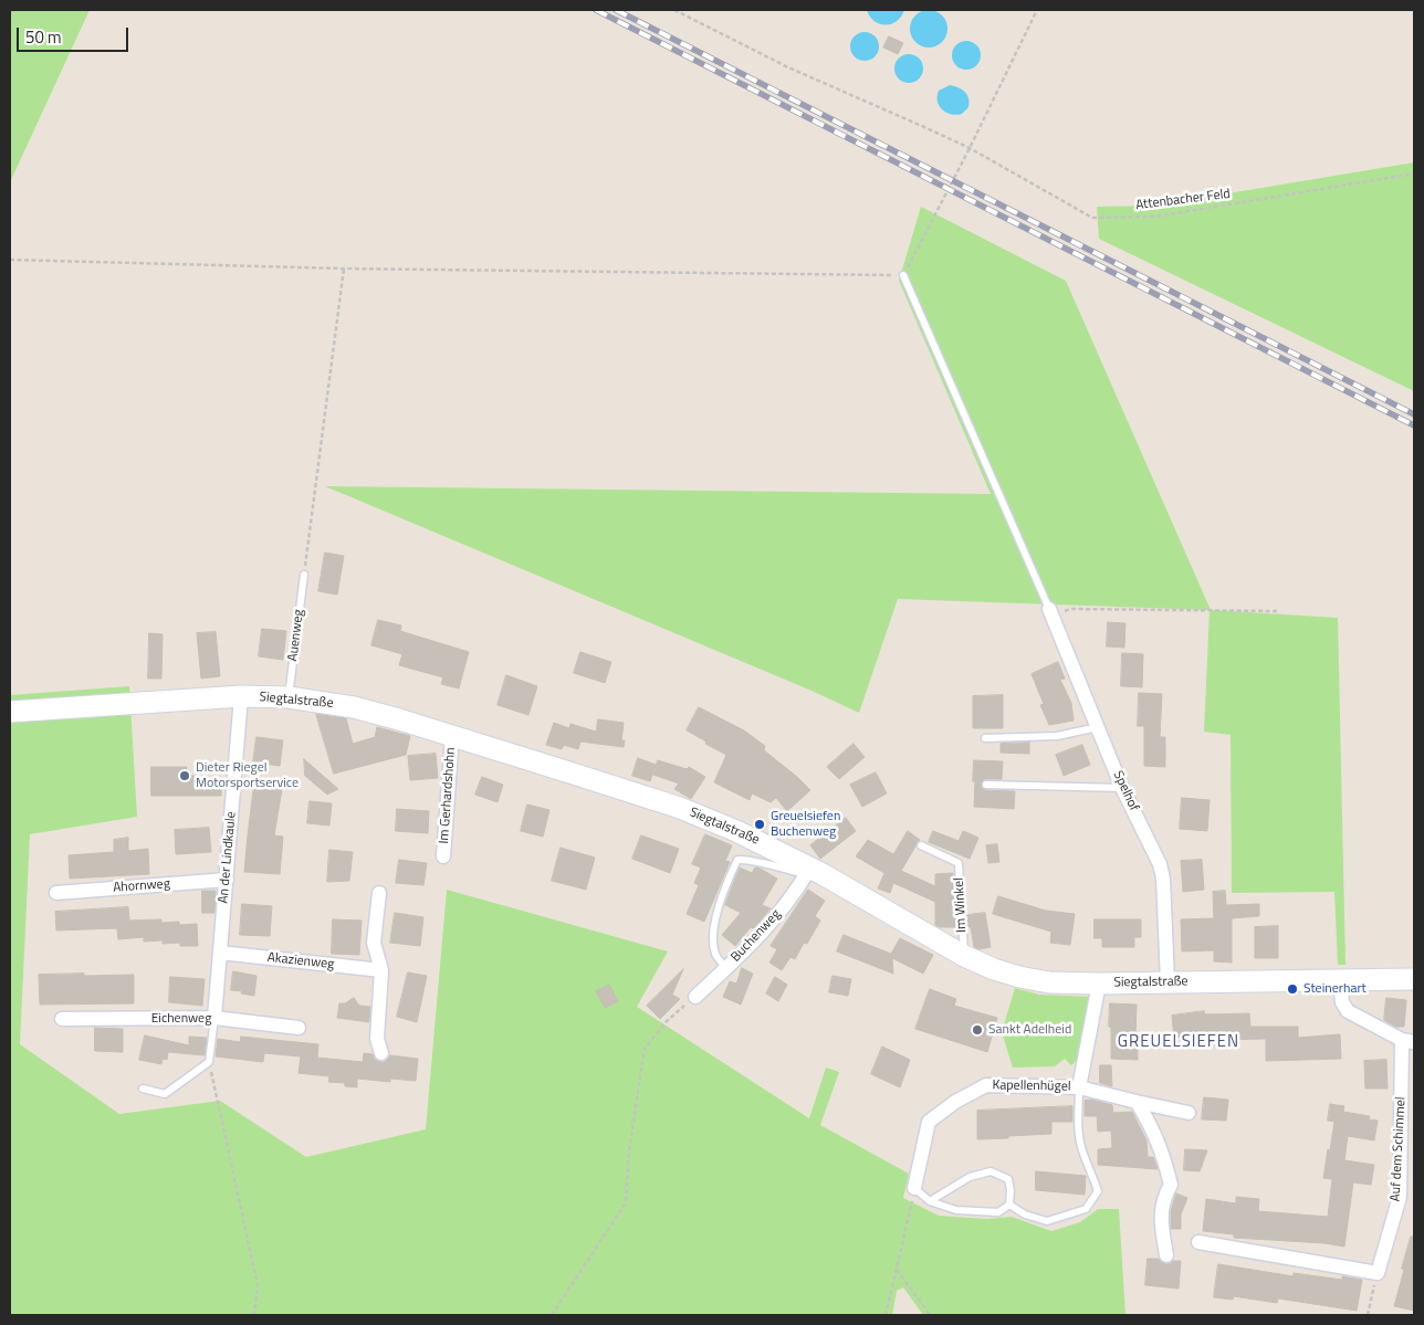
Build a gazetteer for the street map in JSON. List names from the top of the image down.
{
  "streets": {
    "main road": ["Siegtalstraße"],
    "street": [
      "Spelhof",
      "Im Gerhardshohn",
      "An der Lindkaule",
      "Ahornweg",
      "Buchenweg",
      "Akazienweg",
      "Eichenweg",
      "Kapellenhügel",
      "Auf dem Schimmel"
    ],
    "lane": ["Auenweg", "Im Winkel"],
    "path": ["Attenbacher Feld"]
  },
  "crossings": [
    ["Auenweg", "Siegtalstraße"],
    ["Siegtalstraße", "Spelhof"],
    ["Siegtalstraße", "Im Gerhardshohn"],
    ["Siegtalstraße", "An der Lindkaule"],
    ["Siegtalstraße", "Im Winkel"],
    ["Siegtalstraße", "Buchenweg"],
    ["Siegtalstraße", "Kapellenhügel"],
    ["An der Lindkaule", "Ahornweg"],
    ["An der Lindkaule", "Akazienweg"],
    ["An der Lindkaule", "Eichenweg"]
  ],
  "districts": ["GREUELSIEFEN"],
  "places": [
    "Dieter Riegel Motorsportservice",
    "Greuelsiefen Buchenweg",
    "Steinerhart",
    "Sankt Adelheid"
  ],
  "scale_bar": "50 m"
}
